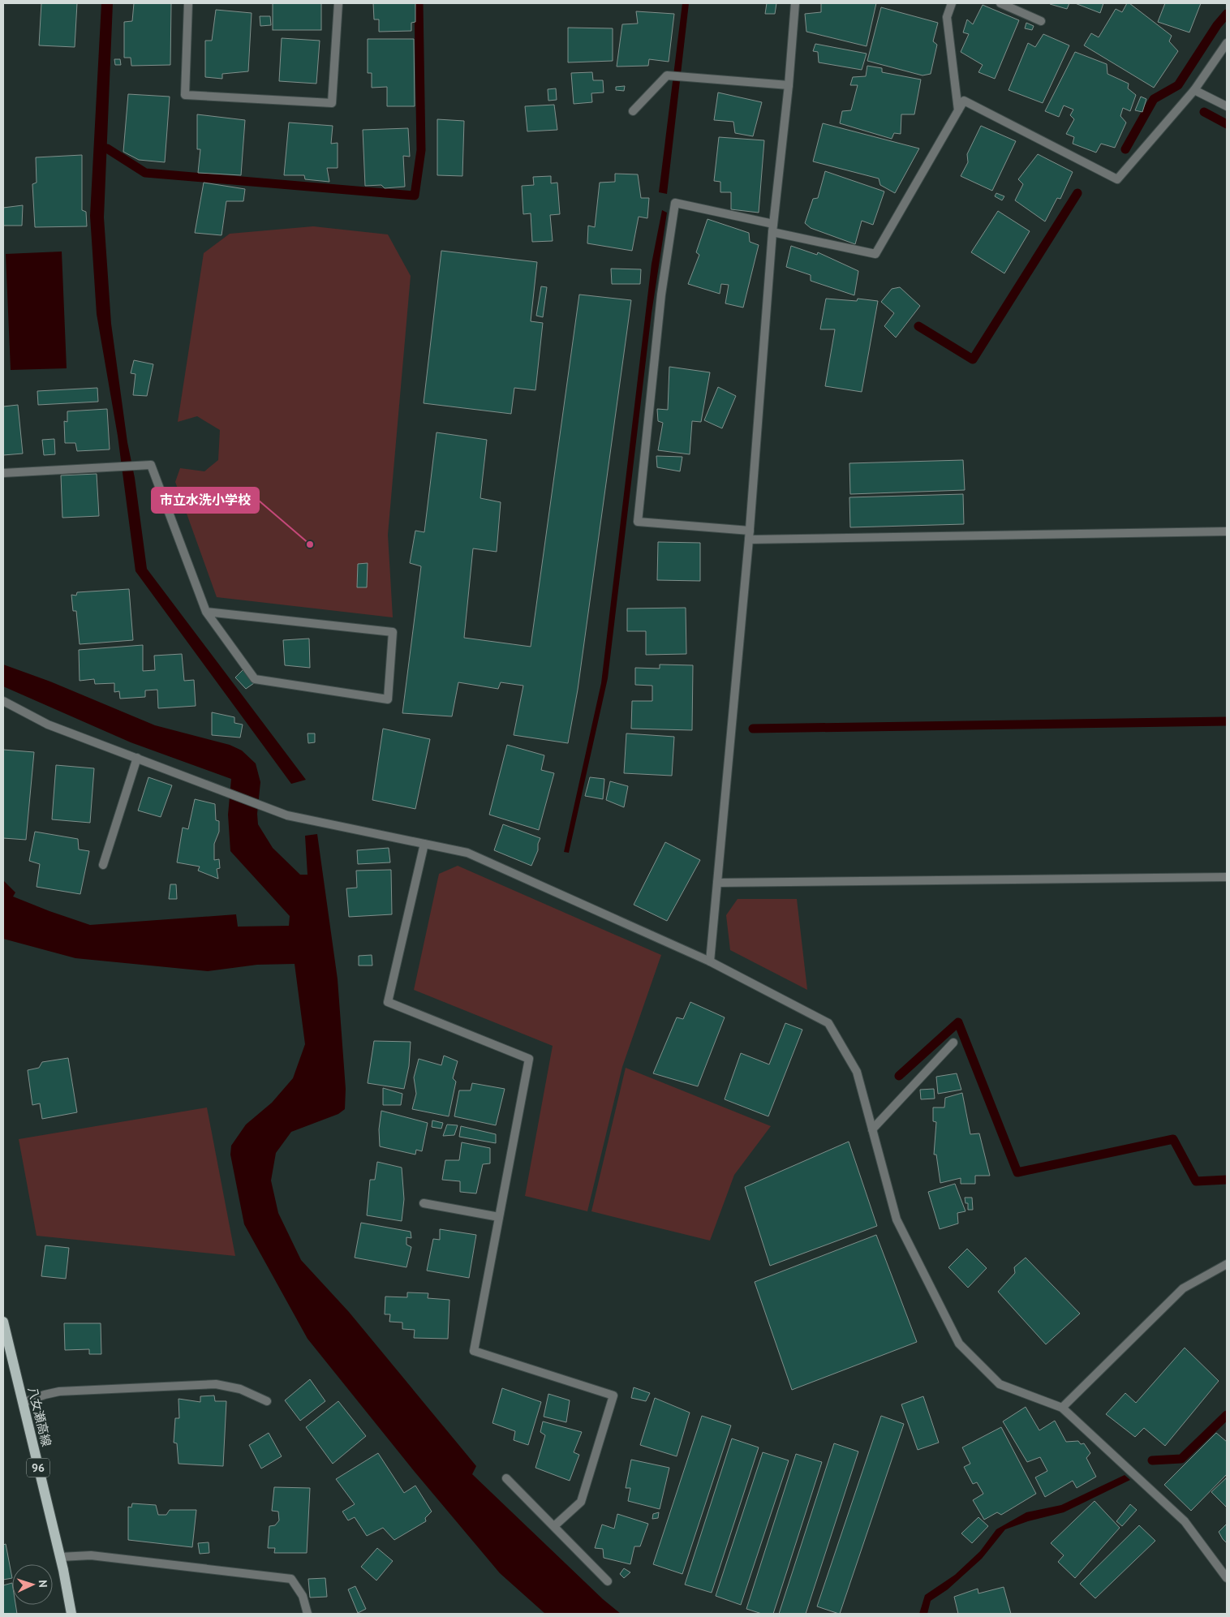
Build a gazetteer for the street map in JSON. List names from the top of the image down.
{
  "streets": {
    "main road": ["八女瀬高線", "96"]
  },
  "places": ["市立水洗小学校"],
  "north": "right"
}
